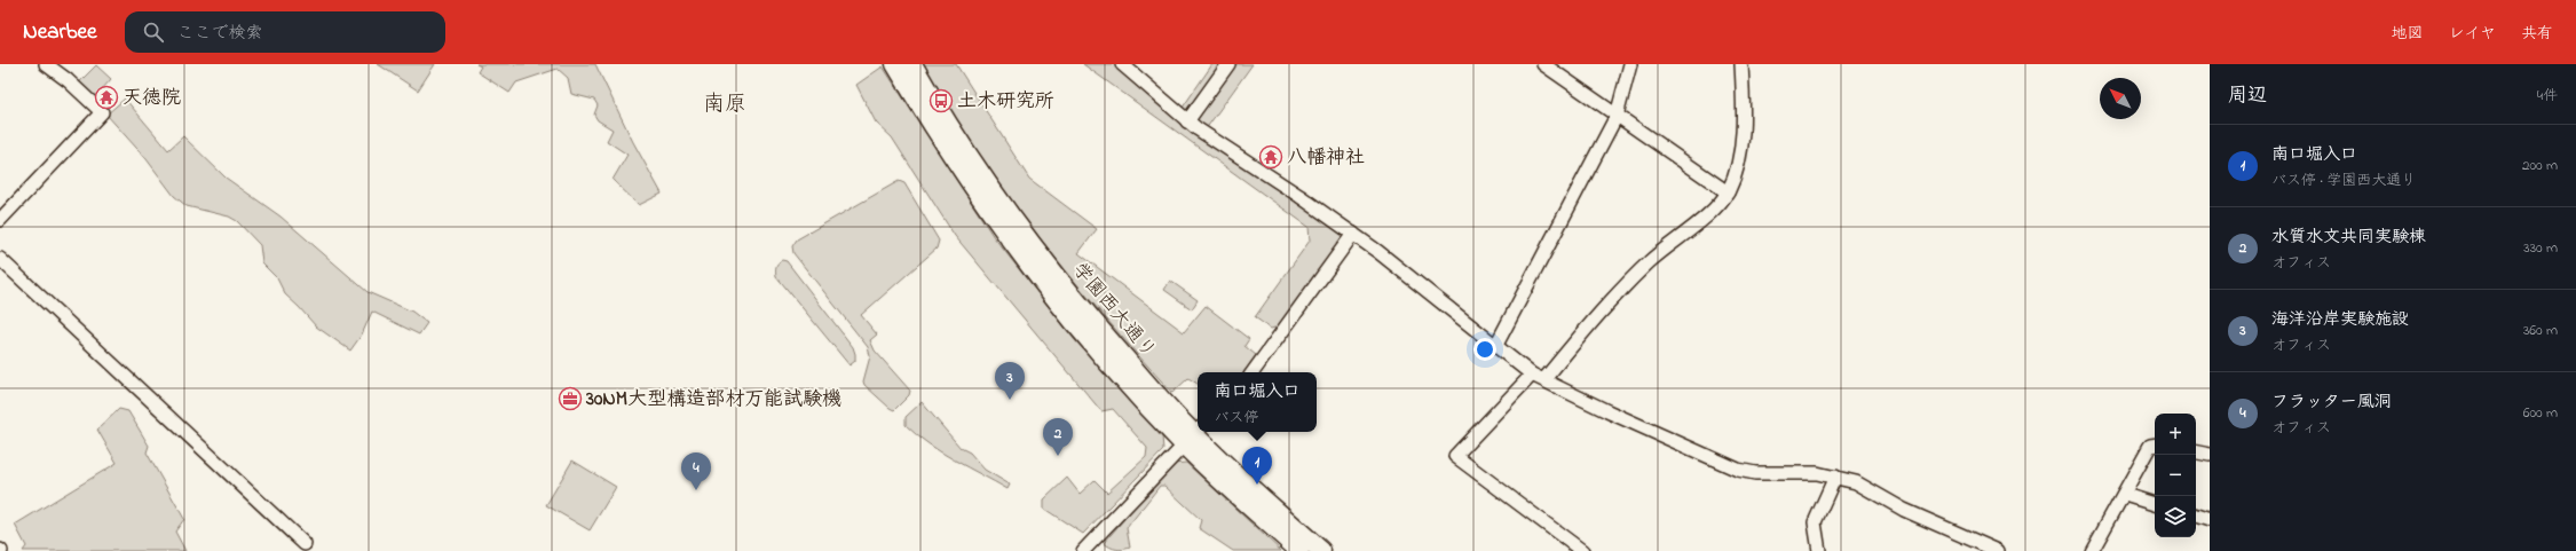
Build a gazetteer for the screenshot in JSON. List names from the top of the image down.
{
  "streets": {
    "highway": ["学園西大通り"]
  },
  "districts": ["南原"],
  "places": {
    "temple": ["天徳院", "八幡神社"],
    "bus stop": ["土木研究所"],
    "office": ["30NM大型構造部材万能試験機"]
  },
  "north": "top left",
  "page": {
    "header": "Nearbee",
    "search": "ここで検索",
    "nav": ["地図", "レイヤ", "共有"],
    "heading": ["周辺", "4件"],
    "list": [
      {
        "mark": "1",
        "name": "南口堀入口",
        "note": "バス停 · 学園西大通り",
        "value": "200 m"
      },
      {
        "mark": "2",
        "name": "水質水文共同実験棟",
        "note": "オフィス",
        "value": "330 m"
      },
      {
        "mark": "3",
        "name": "海洋沿岸実験施設",
        "note": "オフィス",
        "value": "360 m"
      },
      {
        "mark": "4",
        "name": "フラッター風洞",
        "note": "オフィス",
        "value": "600 m"
      }
    ],
    "pins": [
      "3",
      "2",
      "1",
      "4"
    ],
    "popup": ["南口堀入口", "バス停"],
    "map_buttons": ["+", "−"]
  }
}
